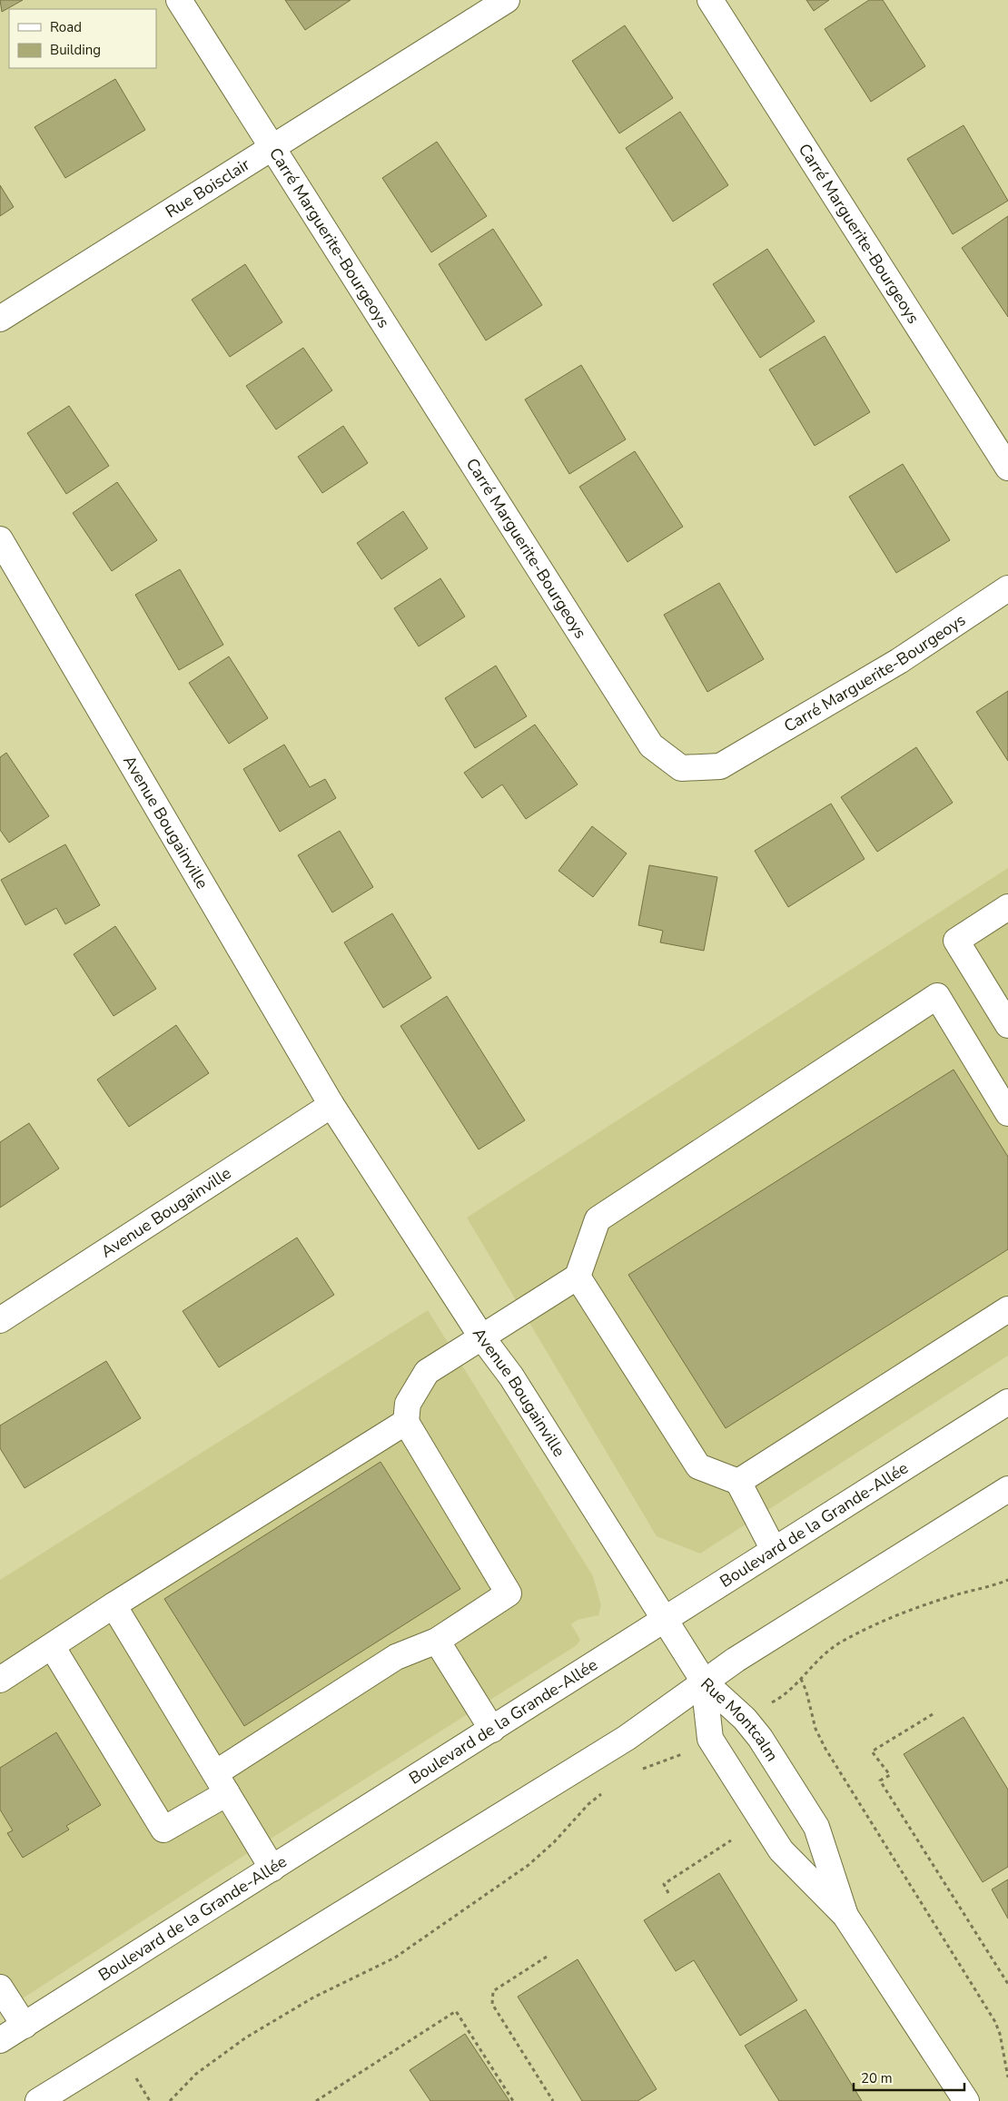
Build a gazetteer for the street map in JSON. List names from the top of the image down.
{
  "streets": {
    "street": [
      "Rue Boisclair",
      "Carré Marguerite-Bourgeoys",
      "Avenue Bougainville",
      "Boulevard de la Grande-Allée",
      "Rue Montcalm"
    ]
  },
  "crossings": [
    ["Rue Boisclair", "Carré Marguerite-Bourgeoys"],
    ["Avenue Bougainville", "Boulevard de la Grande-Allée"],
    ["Avenue Bougainville", "Rue Montcalm"]
  ],
  "legend": ["Road", "Building"],
  "scale_bar": "20 m"
}
